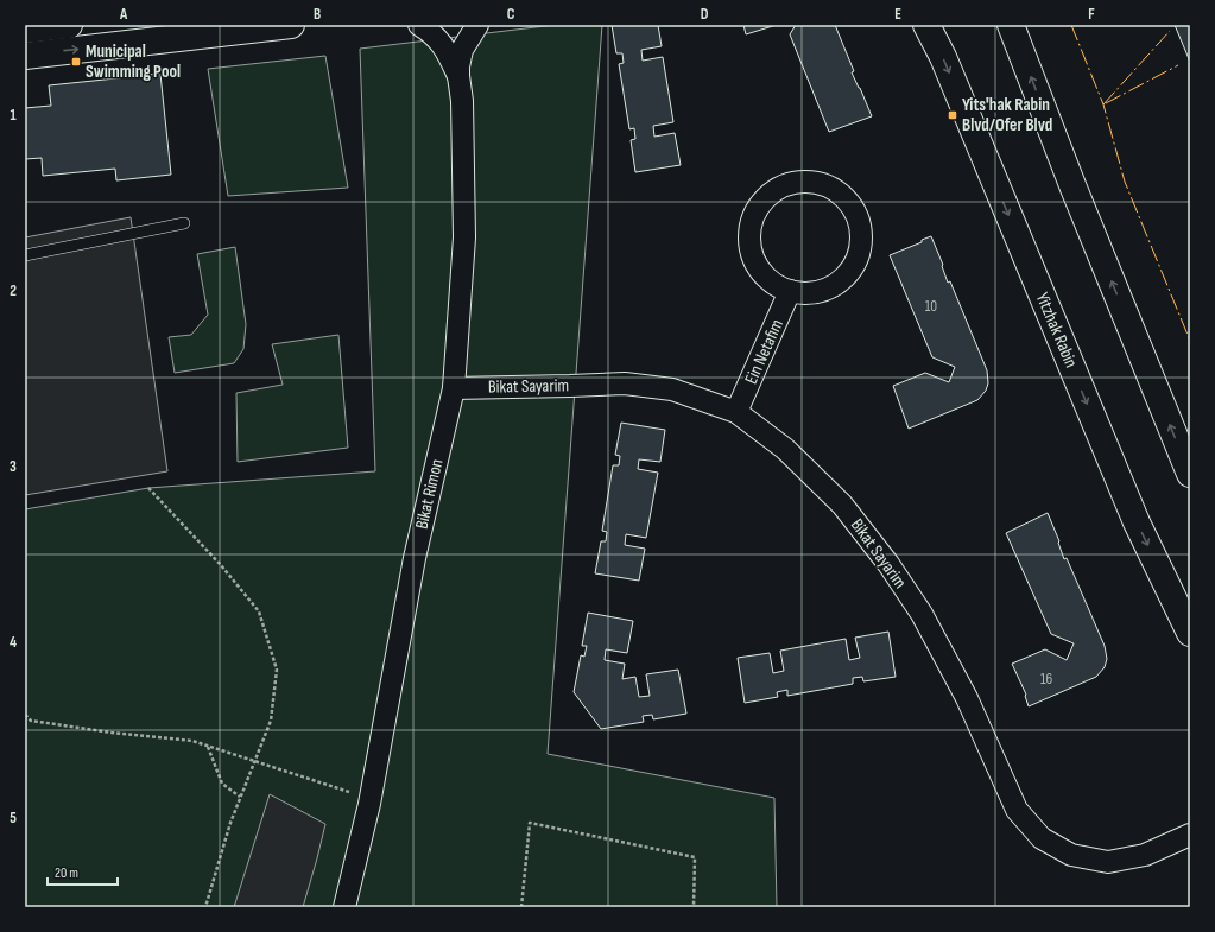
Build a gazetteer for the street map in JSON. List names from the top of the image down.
{
  "streets": {
    "main road": ["Yitzhak Rabin"],
    "street": ["Ein Netafim", "Bikat Sayarim", "Bikat Rimon"]
  },
  "crossings": [
    ["Ein Netafim", "Bikat Sayarim"],
    ["Bikat Sayarim", "Bikat Rimon"]
  ],
  "places": {
    "transit": ["Municipal Swimming Pool", "Yits'hak Rabin Blvd/Ofer Blvd"]
  },
  "house_numbers": ["10", "16"],
  "scale_bar": "20 m",
  "grid": {
    "columns": [
      "A",
      "B",
      "C",
      "D",
      "E",
      "F"
    ],
    "rows": [
      "1",
      "2",
      "3",
      "4",
      "5"
    ]
  }
}
